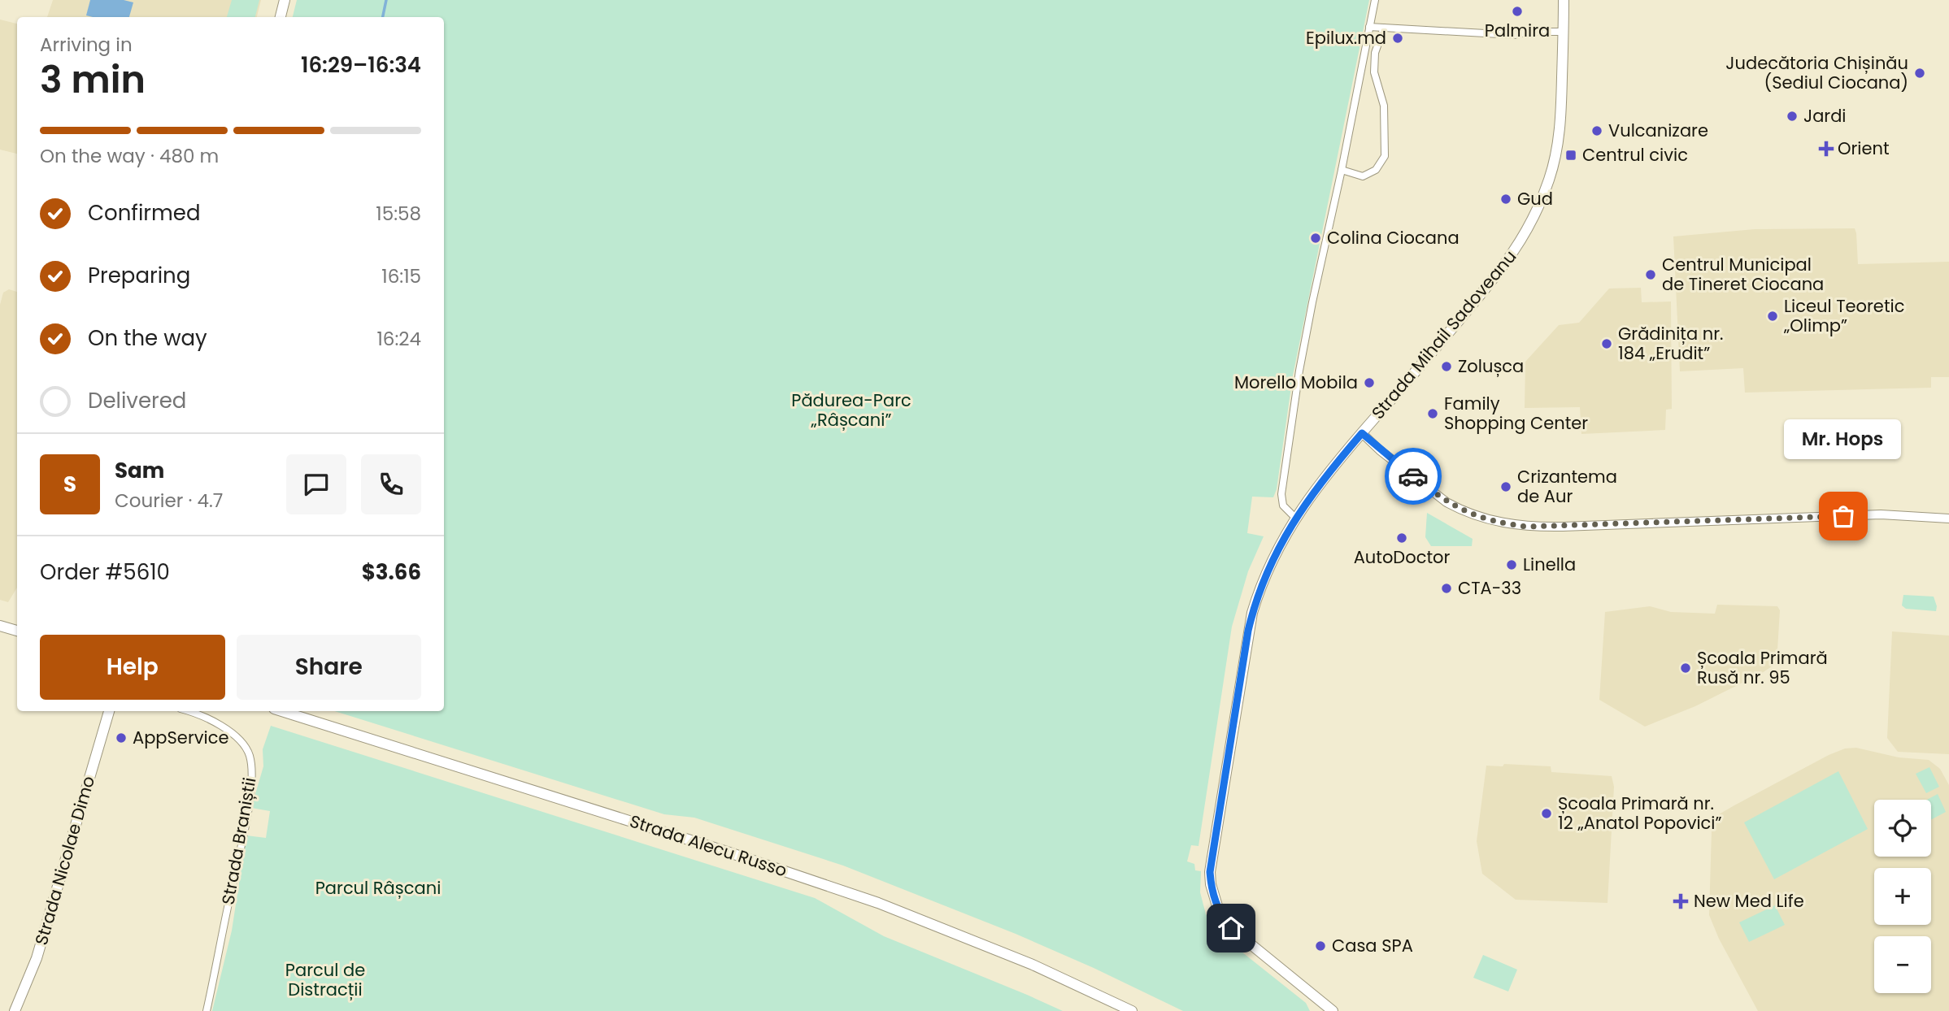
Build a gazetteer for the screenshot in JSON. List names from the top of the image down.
{
  "streets": {
    "main road": ["Strada Mihail Sadoveanu", "Strada Alecu Russo", "Strada Nicolae Dimo"],
    "street": ["Strada Braniștii"]
  },
  "parks": ["Pădurea-Parc „Râșcani”", "Parcul Râșcani", "Parcul de Distracții"],
  "places": {
    "other": [
      "Palmira",
      "Epilux.md",
      "Judecătoria Chișinău (Sediul Ciocana)",
      "Jardi",
      "Vulcanizare",
      "Gud",
      "Colina Ciocana",
      "Centrul Municipal de Tineret Ciocana",
      "Liceul Teoretic „Olimp”",
      "Grădinița nr. 184 „Erudit”",
      "Zolușca",
      "Morello Mobila",
      "Family Shopping Center",
      "Crizantema de Aur",
      "Mr. Hops",
      "AutoDoctor",
      "Linella",
      "CTA-33",
      "Școala Primară Rusă nr. 95",
      "AppService",
      "Școala Primară nr. 12 „Anatol Popovici”",
      "Casa SPA"
    ],
    "health": ["Orient", "New Med Life"],
    "transit": ["Centrul civic"]
  },
  "page": {
    "heading": ["3 min", "Arriving in", "16:29–16:34"],
    "panel": [
      "Sam",
      "Courier · 4.7",
      "Order #5610",
      "$3.66"
    ],
    "bar": "On the way · 480 m",
    "list": [
      ["Confirmed", "15:58"],
      ["Preparing", "16:15"],
      ["On the way", "16:24"],
      "Delivered"
    ],
    "bubble": "Mr. Hops",
    "round": "S",
    "buttons": ["Help", "Share"],
    "map_buttons": ["+", "−"]
  }
}
